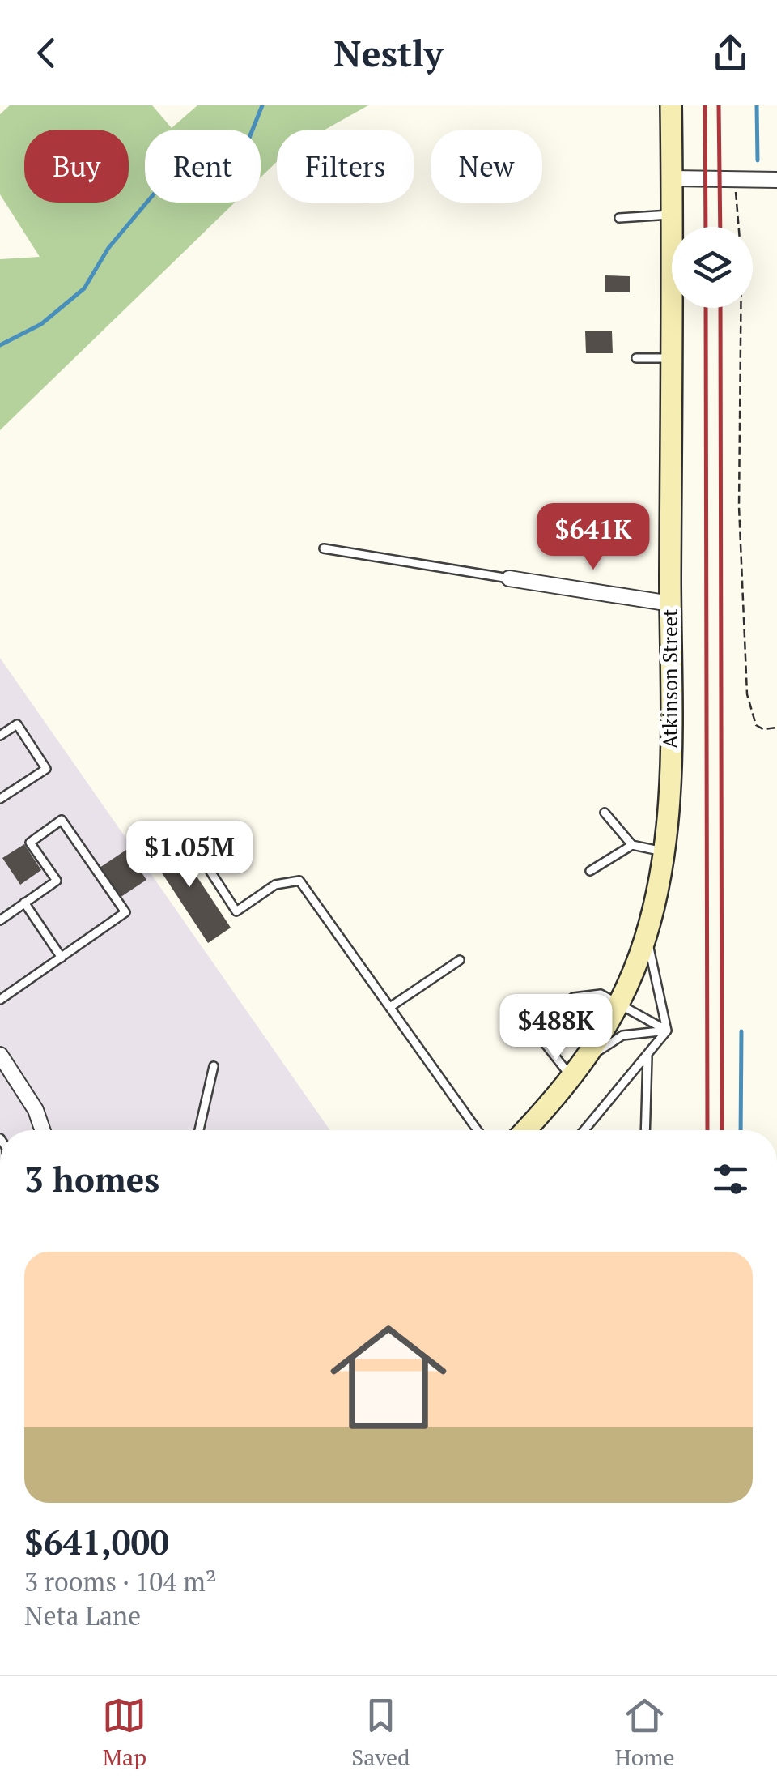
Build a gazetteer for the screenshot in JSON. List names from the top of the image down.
{
  "streets": {
    "main road": ["Atkinson Street"]
  },
  "page": {
    "header": "Nestly",
    "chip": [
      "Buy",
      "Rent",
      "Filters",
      "New"
    ],
    "price": ["$641K", "$1.05M", "$488K"],
    "heading": "3 homes",
    "list": [
      {
        "name": "$641,000",
        "note": "3 rooms · 104 m² · Neta Lane"
      }
    ],
    "tabs": ["Map", "Saved", "Home"]
  }
}
